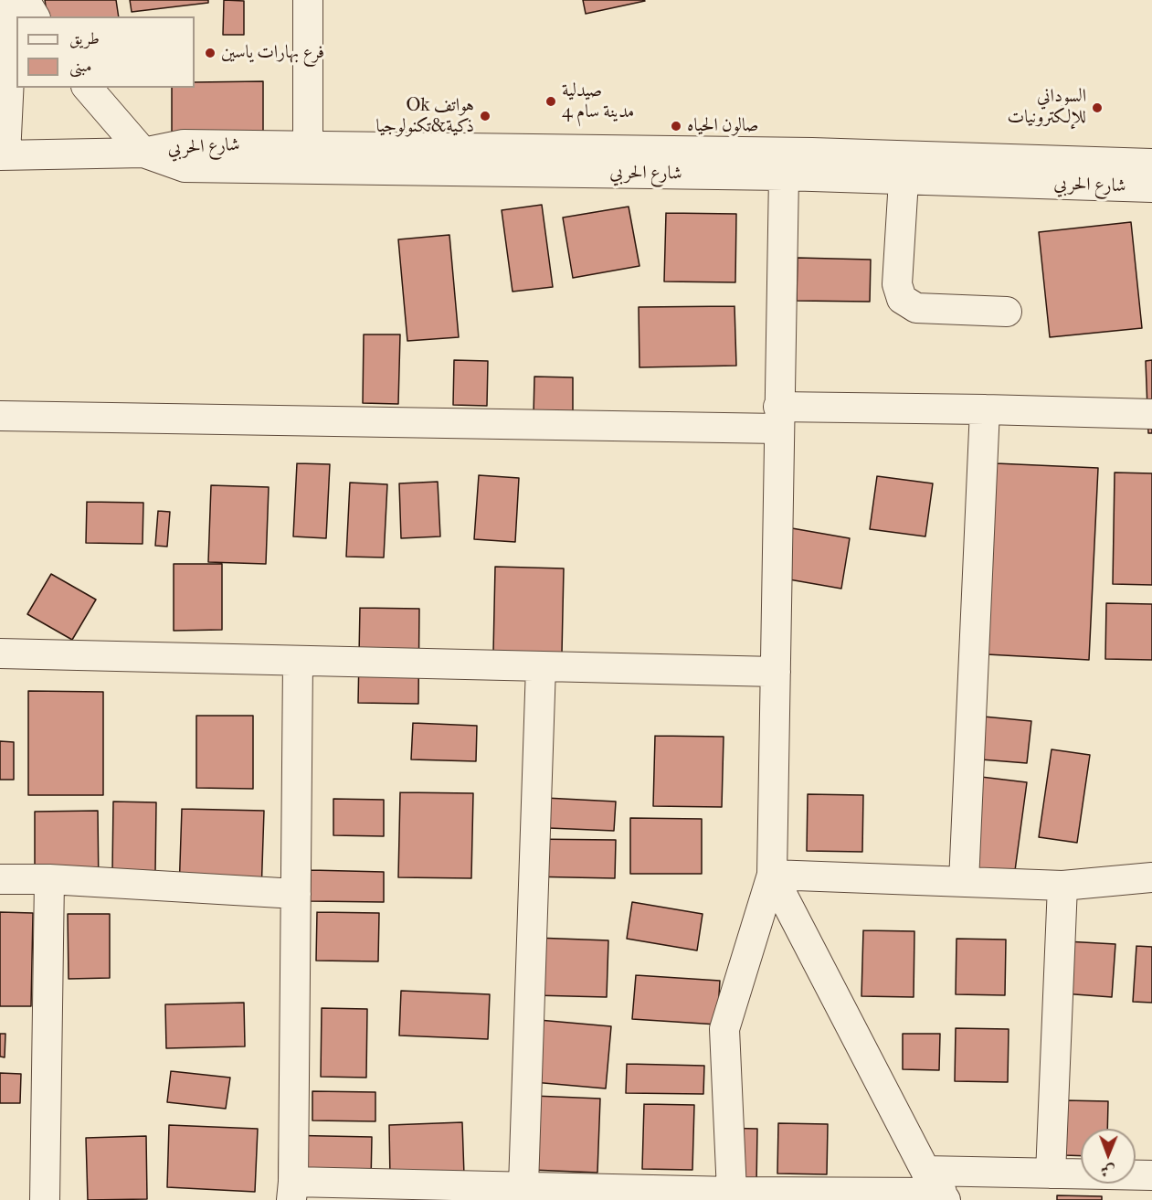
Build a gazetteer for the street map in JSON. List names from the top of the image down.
{
  "streets": {
    "street": ["شارع الحربي"]
  },
  "places": [
    "فرع بهارات ياسين",
    "صيدلية مدينة سام 4",
    "السوداني للإلكترونيات",
    "Ok هواتف ذكية&تكنولوجيا",
    "صالون الحياه"
  ],
  "legend": ["طريق", "مبنى"],
  "north": "bottom"
}
